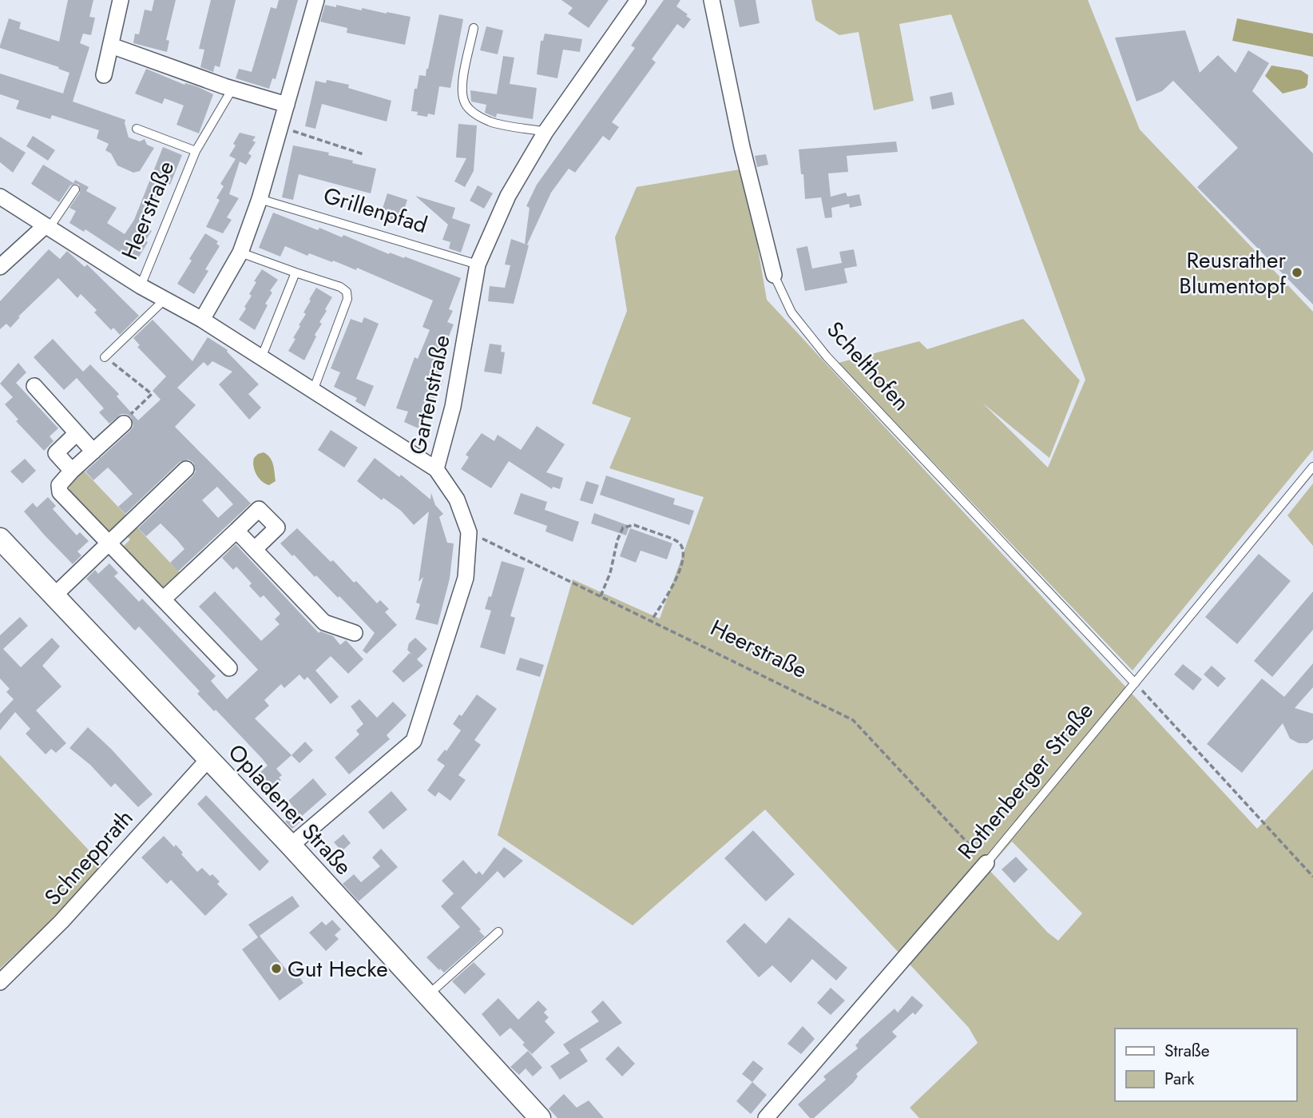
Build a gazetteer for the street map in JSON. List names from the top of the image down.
{
  "streets": {
    "main road": ["Opladener Straße"],
    "street": [
      "Heerstraße",
      "Schelthofen",
      "Gartenstraße",
      "Rothenberger Straße",
      "Schnepprath"
    ],
    "lane": ["Grillenpfad"]
  },
  "crossings": [
    ["Heerstraße", "Gartenstraße"],
    ["Heerstraße", "Rothenberger Straße"],
    ["Grillenpfad", "Gartenstraße"],
    ["Schelthofen", "Rothenberger Straße"],
    ["Gartenstraße", "Opladener Straße"],
    ["Opladener Straße", "Schnepprath"]
  ],
  "places": ["Reusrather Blumentopf", "Gut Hecke"],
  "legend": ["Straße", "Park"]
}
